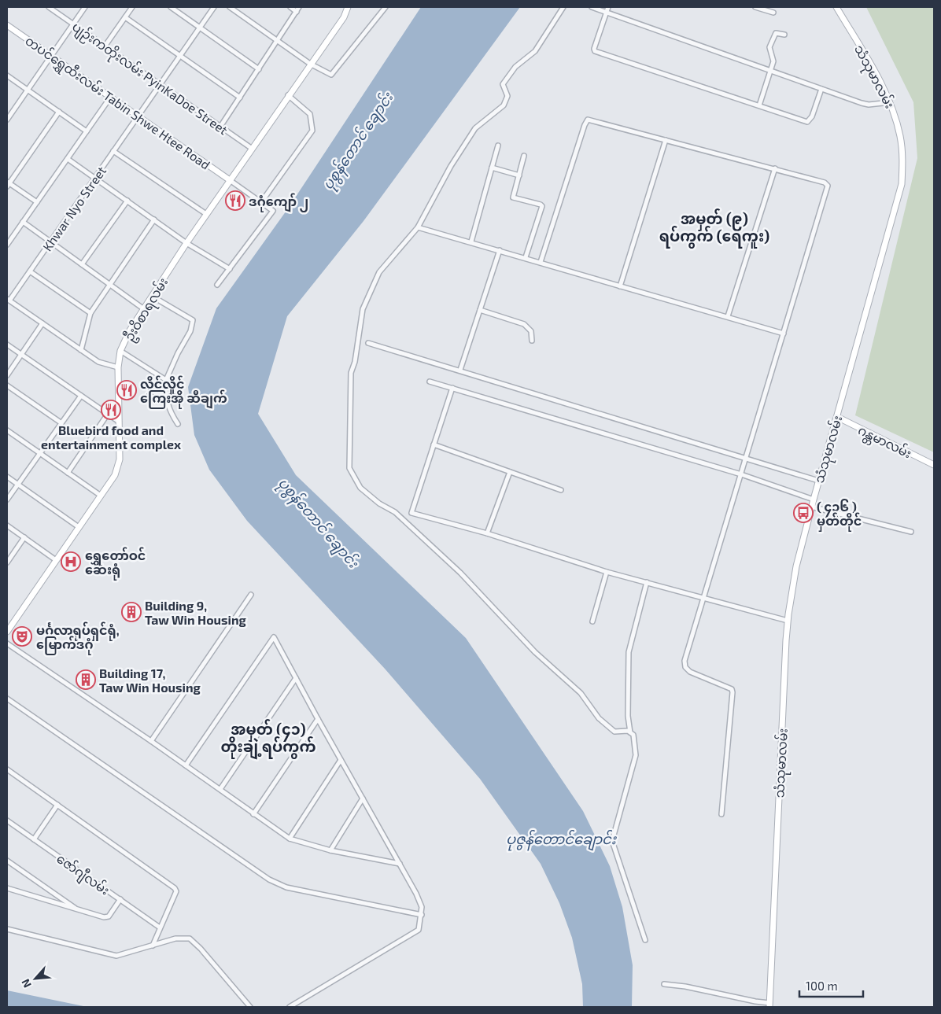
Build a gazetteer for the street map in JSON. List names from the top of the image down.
{
  "streets": {
    "main road": [
      "သံသုမာလမ်း",
      "တပင်ရွှေထီးလမ်း Tabin Shwe Htee Road",
      "ဦးဝိစာရလမ်း",
      "ဂန္တမာလမ်း"
    ],
    "street": ["ပျဉ်းကတိုးလမ်း PyinKaDoe Street", "Khwar Nyo Street", "ဇော်ဂျီလမ်း"]
  },
  "crossings": [
    ["သံသုမာလမ်း", "ဂန္တမာလမ်း"],
    ["ပျဉ်းကတိုးလမ်း PyinKaDoe Street", "Khwar Nyo Street"],
    ["ပျဉ်းကတိုးလမ်း PyinKaDoe Street", "ဦးဝိစာရလမ်း"],
    ["တပင်ရွှေထီးလမ်း Tabin Shwe Htee Road", "Khwar Nyo Street"],
    ["တပင်ရွှေထီးလမ်း Tabin Shwe Htee Road", "ဦးဝိစာရလမ်း"]
  ],
  "districts": ["အမှတ် (၉) ရပ်ကွက် (ရေကူး)", "အမှတ် (၄၁) တိုးချဲ့ရပ်ကွက်"],
  "water": ["ပုစွန်တောင် ချောင်း", "ပုဇွန်တောင်ချောင်း"],
  "places": {
    "restaurant": ["ဒဂုံကျော် ၂", "လှိုင်လှိုင် ကြေးအို ဆီချက်", "Bluebird food and entertainment complex"],
    "bus stop": ["( ၄၃၆ ) မှတ်တိုင်"],
    "hospital": ["ရွှေတော်ဝင် ဆေးရုံ"],
    "building": ["Building 9, Taw Win Housing", "Building 17, Taw Win Housing"],
    "theatre": ["မင်္ဂလာရုပ်ရှင်ရုံ, မြောက်ဒဂုံ"]
  },
  "scale_bar": "100 m",
  "north": "bottom left"
}
